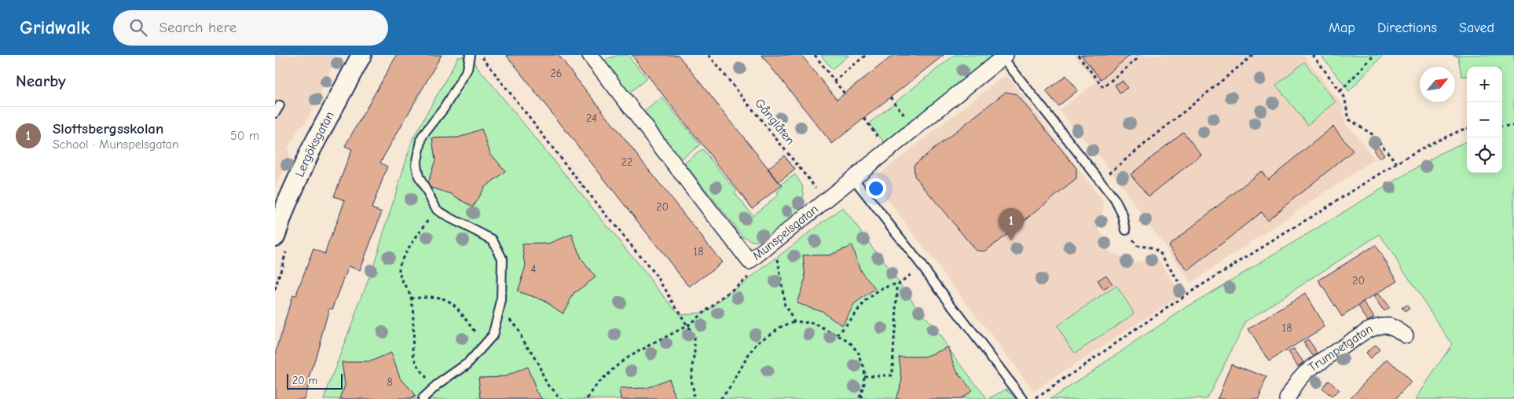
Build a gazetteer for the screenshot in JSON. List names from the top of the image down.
{
  "streets": {
    "street": ["Lergöksgatan", "Munspelsgatan", "Trumpetgatan"],
    "path": ["Gånglåten"]
  },
  "crossings": [
    ["Gånglåten", "Munspelsgatan"]
  ],
  "house_numbers": [
    "26",
    "24",
    "22",
    "20",
    "18",
    "4",
    "20",
    "18",
    "8"
  ],
  "scale_bar": "20 m",
  "north": "top right",
  "page": {
    "header": "Gridwalk",
    "search": "Search here",
    "nav": ["Map", "Directions", "Saved"],
    "heading": "Nearby",
    "map_buttons": ["+", "−"],
    "list": [
      {
        "mark": "1",
        "name": "Slottsbergsskolan",
        "note": "School · Munspelsgatan",
        "value": "50 m"
      }
    ],
    "pins": "1",
    "scale": "20 m"
  }
}
